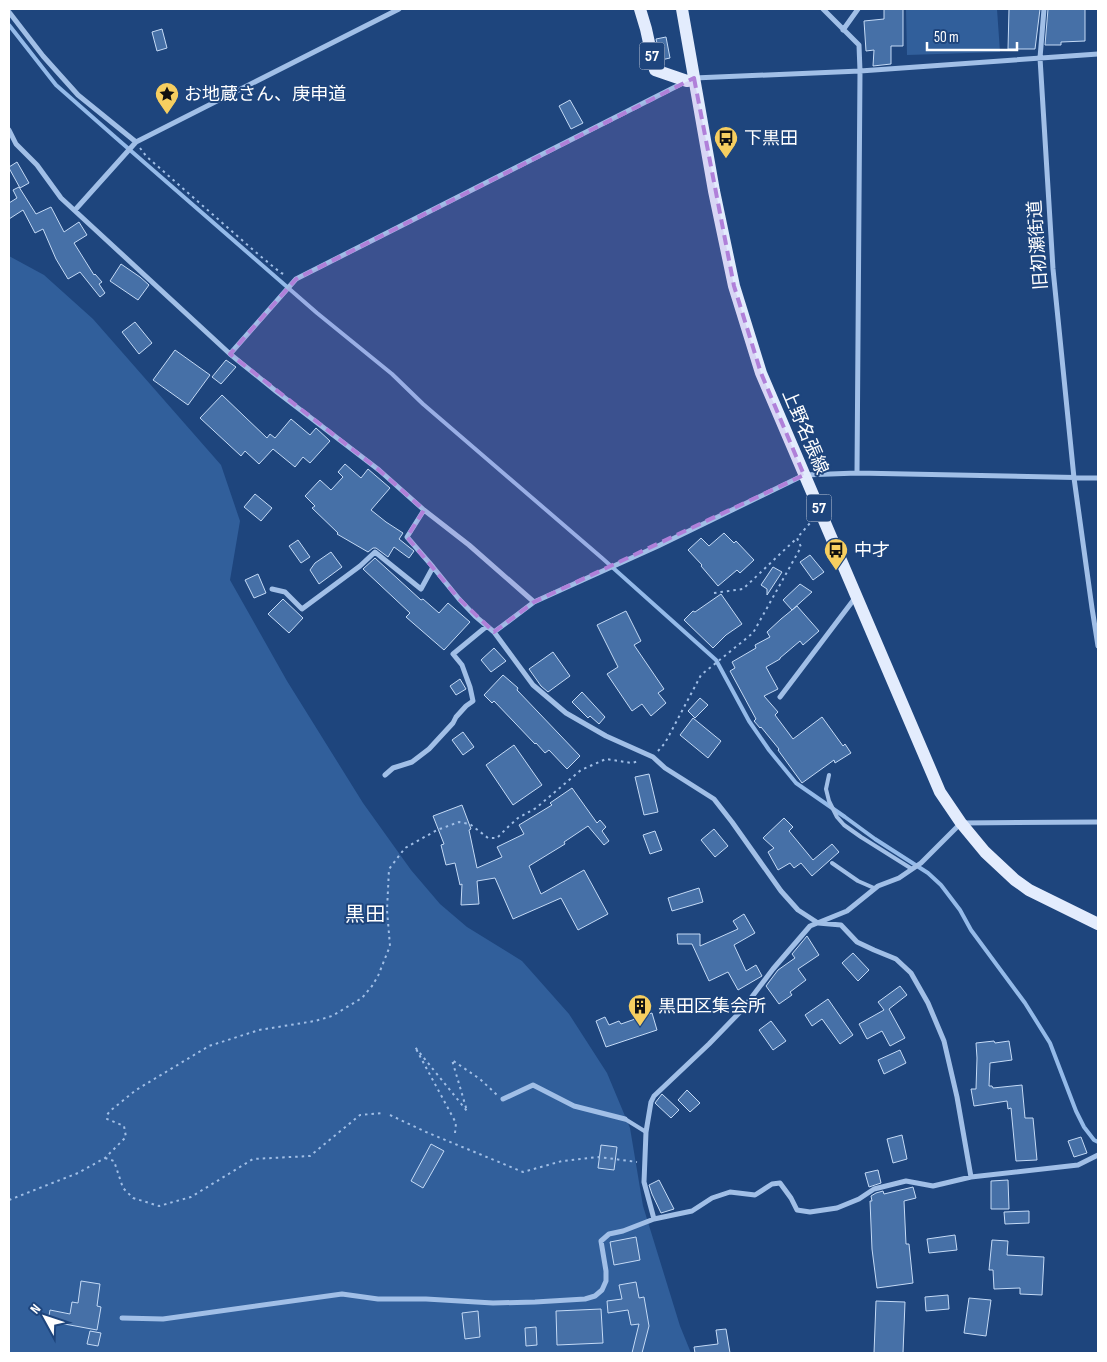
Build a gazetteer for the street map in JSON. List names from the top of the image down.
{
  "streets": {
    "main road": ["57", "上野名張線"],
    "street": ["旧初瀬街道"]
  },
  "crossings": [
    ["57", "上野名張線"]
  ],
  "districts": ["黒田"],
  "places": {
    "place": ["お地蔵さん、庚申道"],
    "bus stop": ["下黒田", "中才"],
    "building": ["黒田区集会所"]
  },
  "scale_bar": "50 m",
  "north": "top left"
}
